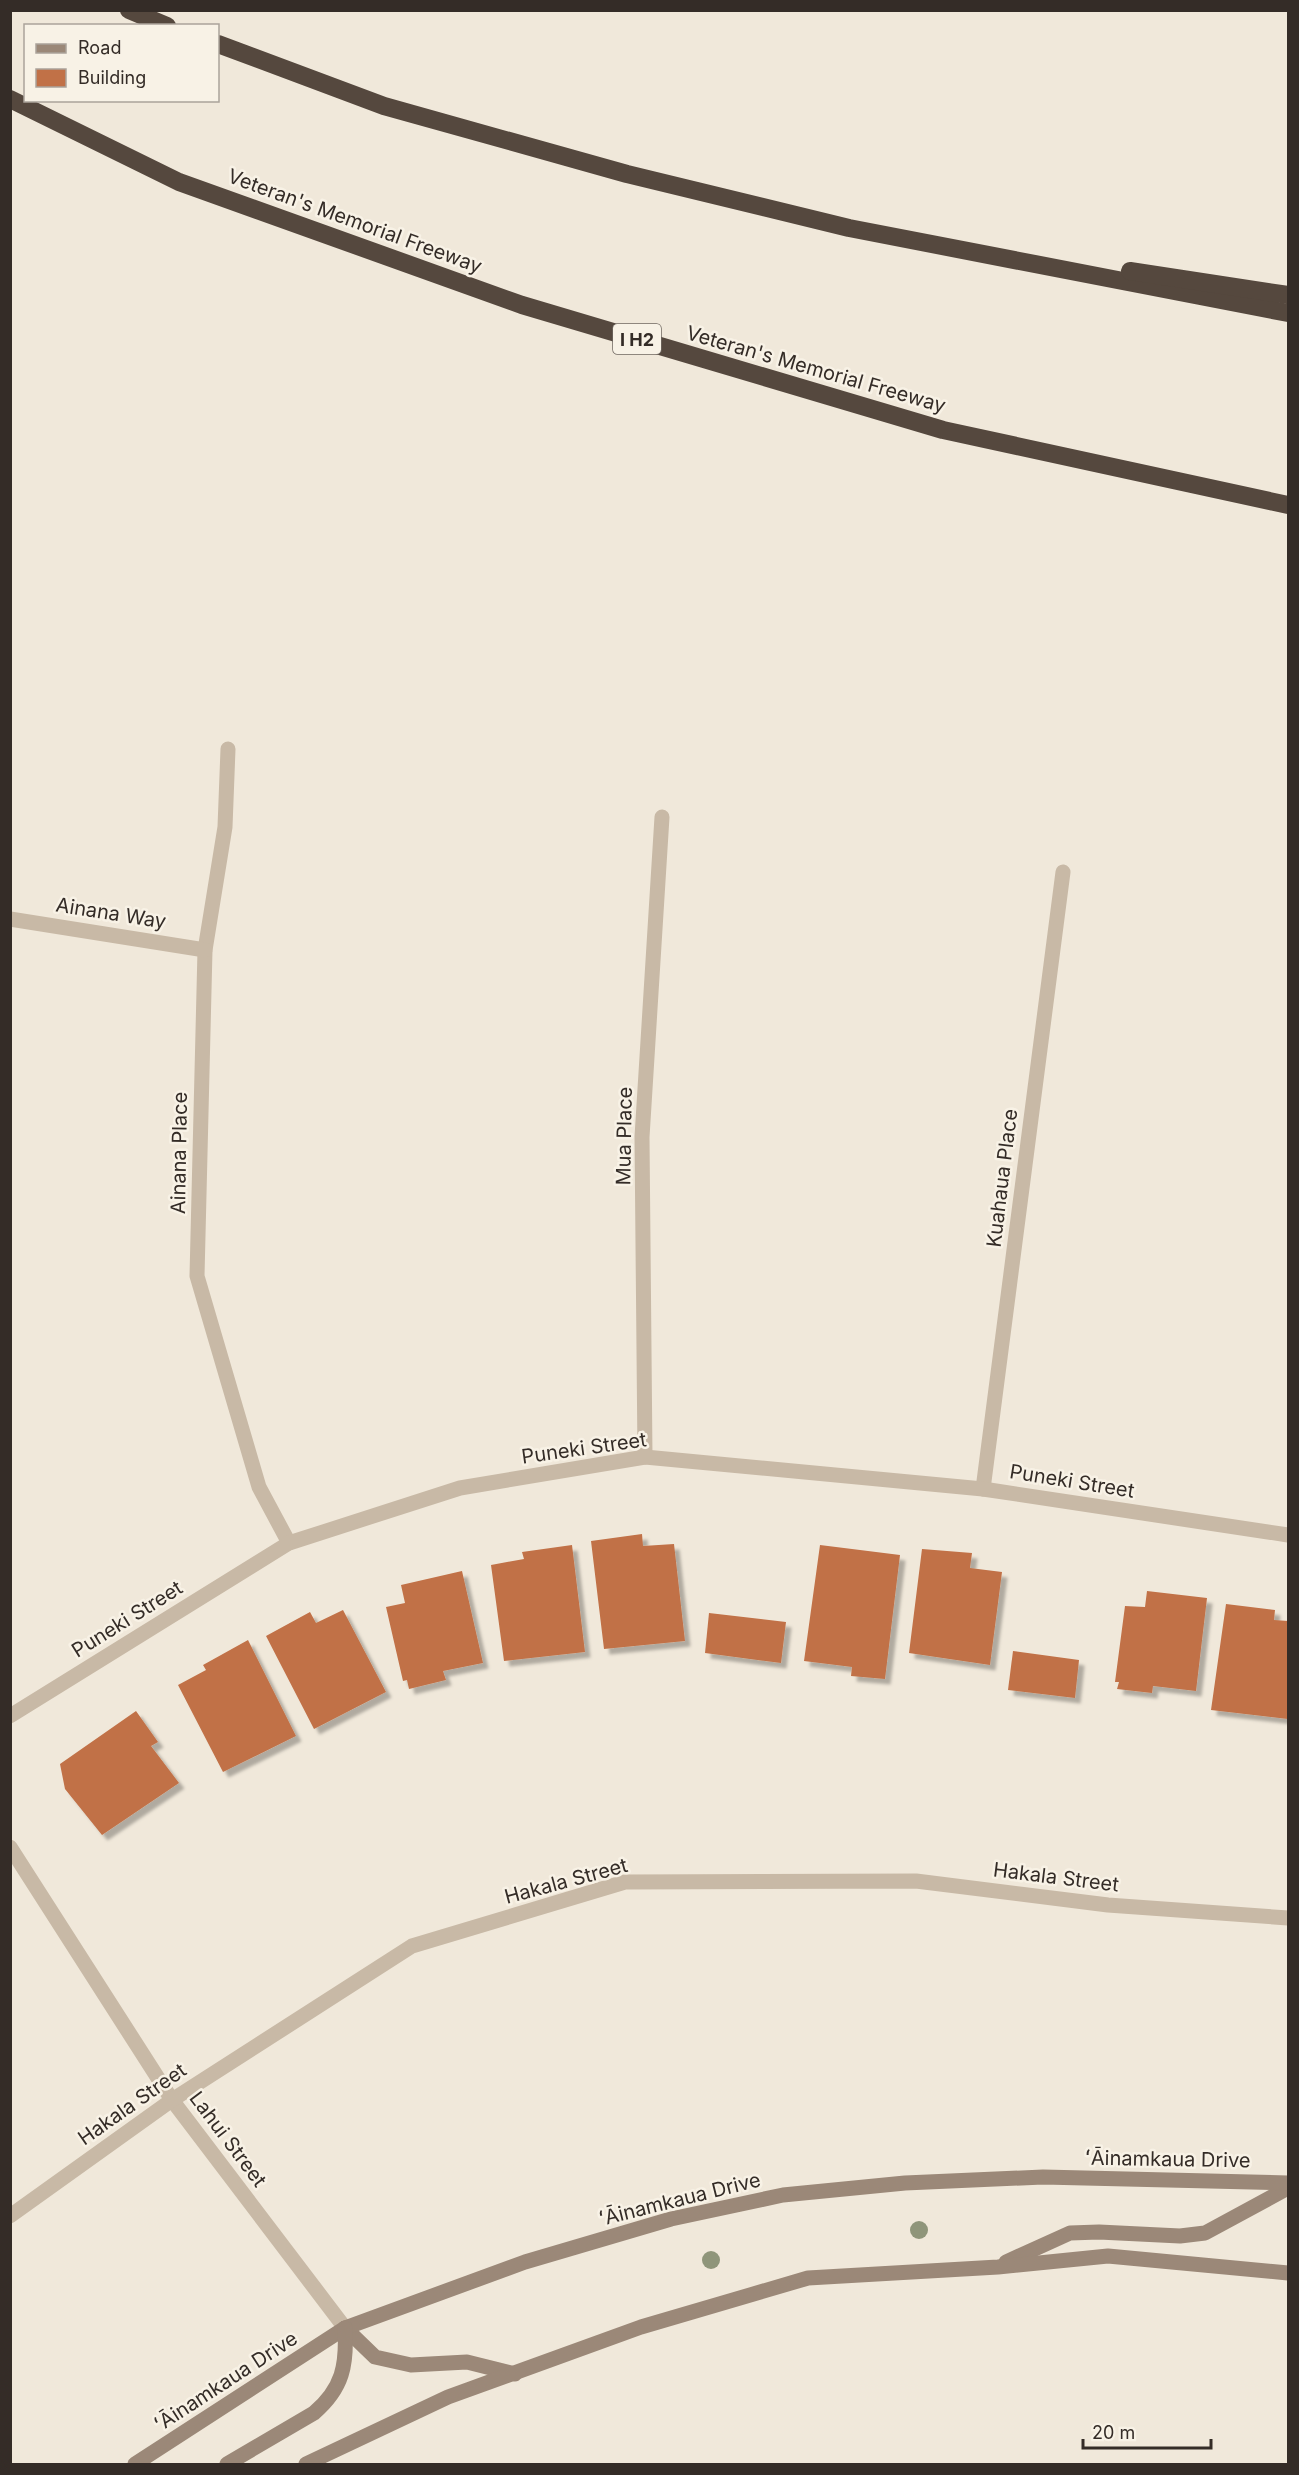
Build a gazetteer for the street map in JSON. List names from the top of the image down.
{
  "streets": {
    "highway": ["Veteran's Memorial Freeway", "I H2"],
    "street": [
      "Ainana Way",
      "Mua Place",
      "Ainana Place",
      "Kuahaua Place",
      "Puneki Street",
      "Hakala Street",
      "Lahui Street",
      "ʻĀinamkaua Drive"
    ]
  },
  "crossings": [
    ["Ainana Way", "Ainana Place"],
    ["Mua Place", "Puneki Street"],
    ["Ainana Place", "Puneki Street"],
    ["Kuahaua Place", "Puneki Street"],
    ["Hakala Street", "Lahui Street"],
    ["Lahui Street", "ʻĀinamkaua Drive"]
  ],
  "legend": ["Road", "Building"],
  "scale_bar": "20 m"
}
